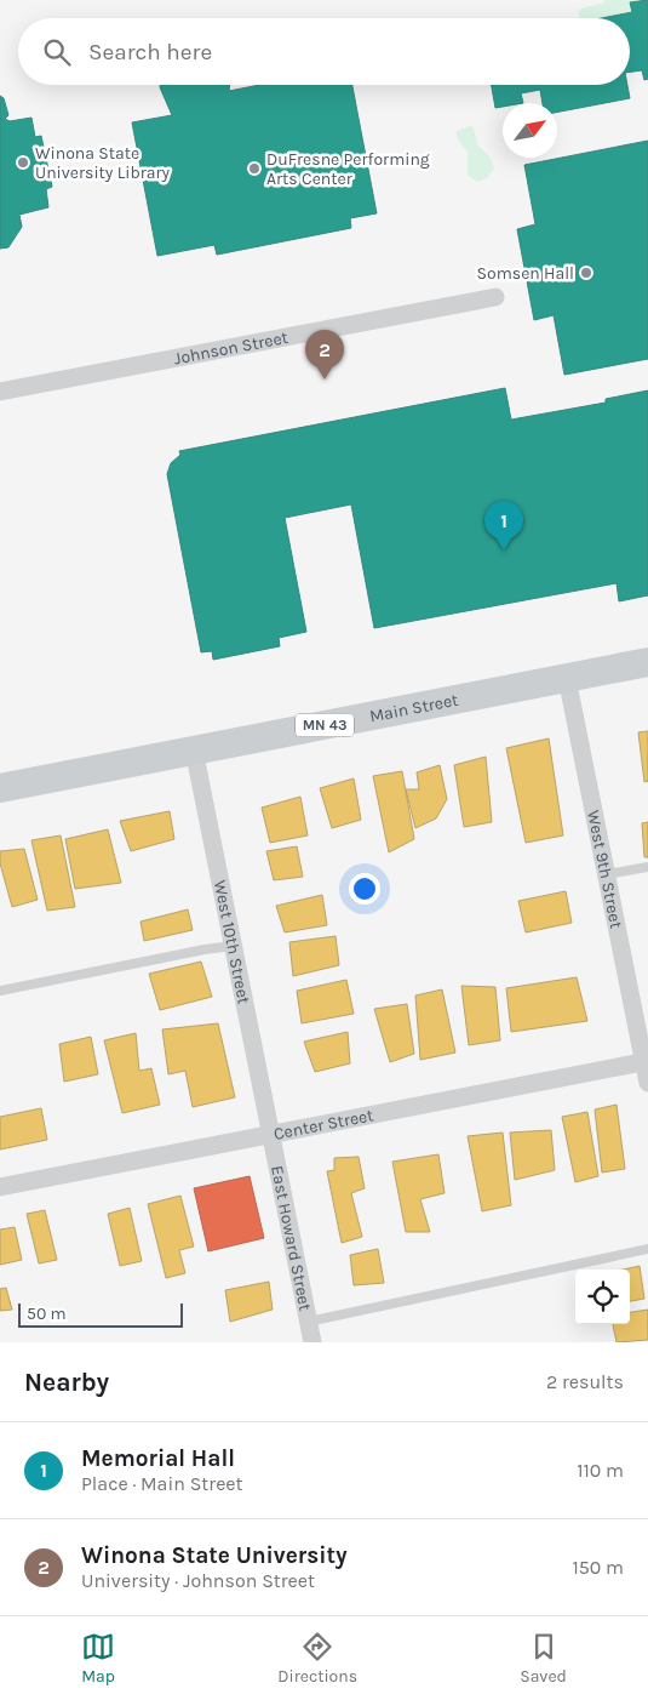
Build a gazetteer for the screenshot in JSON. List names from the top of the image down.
{
  "streets": {
    "main road": ["Main Street", "MN 43"],
    "street": [
      "Johnson Street",
      "West 9th Street",
      "West 10th Street",
      "Center Street",
      "East Howard Street"
    ]
  },
  "crossings": [
    ["Main Street", "West 9th Street"],
    ["Main Street", "West 10th Street"],
    ["West 9th Street", "Center Street"],
    ["West 10th Street", "Center Street"],
    ["West 10th Street", "East Howard Street"],
    ["Center Street", "East Howard Street"]
  ],
  "places": ["Winona State University Library", "DuFresne Performing Arts Center", "Somsen Hall"],
  "scale_bar": "50 m",
  "north": "top right",
  "page": {
    "search": "Search here",
    "pins": ["2", "1"],
    "scale": "50 m",
    "heading": ["Nearby", "2 results"],
    "list": [
      {
        "mark": "1",
        "name": "Memorial Hall",
        "note": "Place · Main Street",
        "value": "110 m"
      },
      {
        "mark": "2",
        "name": "Winona State University",
        "note": "University · Johnson Street",
        "value": "150 m"
      }
    ],
    "nav": ["Map", "Directions", "Saved"]
  }
}
